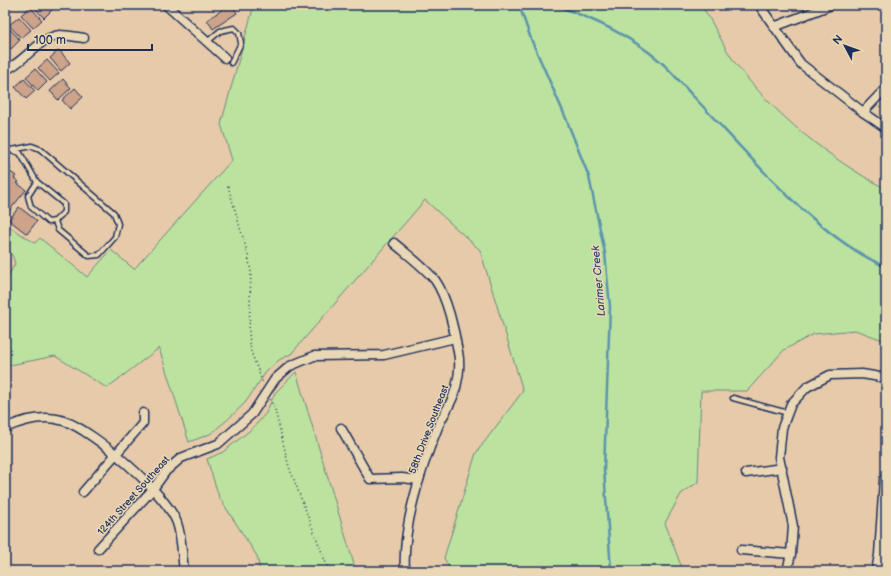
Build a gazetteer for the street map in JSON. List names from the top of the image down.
{
  "streets": {
    "street": ["58th Drive Southeast", "124th Street Southeast"]
  },
  "crossings": [
    ["58th Drive Southeast", "124th Street Southeast"]
  ],
  "water": ["Larimer Creek"],
  "scale_bar": "100 m",
  "north": "top left"
}
